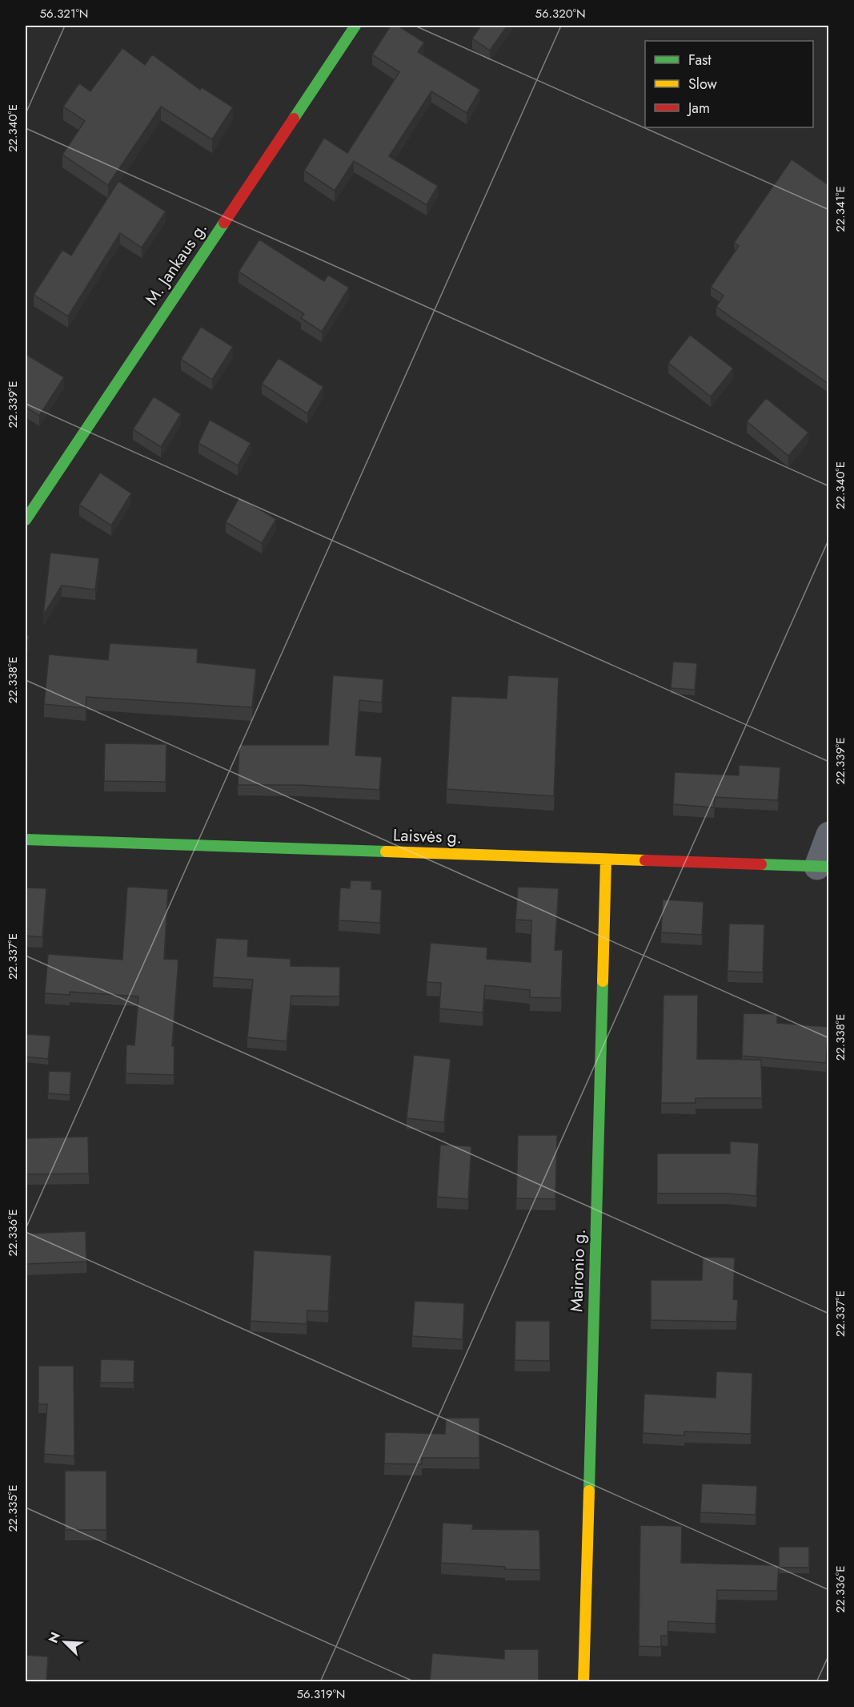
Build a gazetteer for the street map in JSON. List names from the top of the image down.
{
  "streets": {
    "street": ["M. Jankaus g.", "Laisvės g.", "Maironio g."]
  },
  "crossings": [
    ["Laisvės g.", "Maironio g."]
  ],
  "legend": ["Fast", "Slow", "Jam"],
  "north": "top left",
  "coordinates": [
    "56.321°N",
    "56.320°N",
    "22.340°E",
    "22.341°E",
    "22.339°E",
    "22.338°E",
    "22.337°E",
    "22.336°E",
    "22.335°E",
    "56.319°N"
  ]
}
